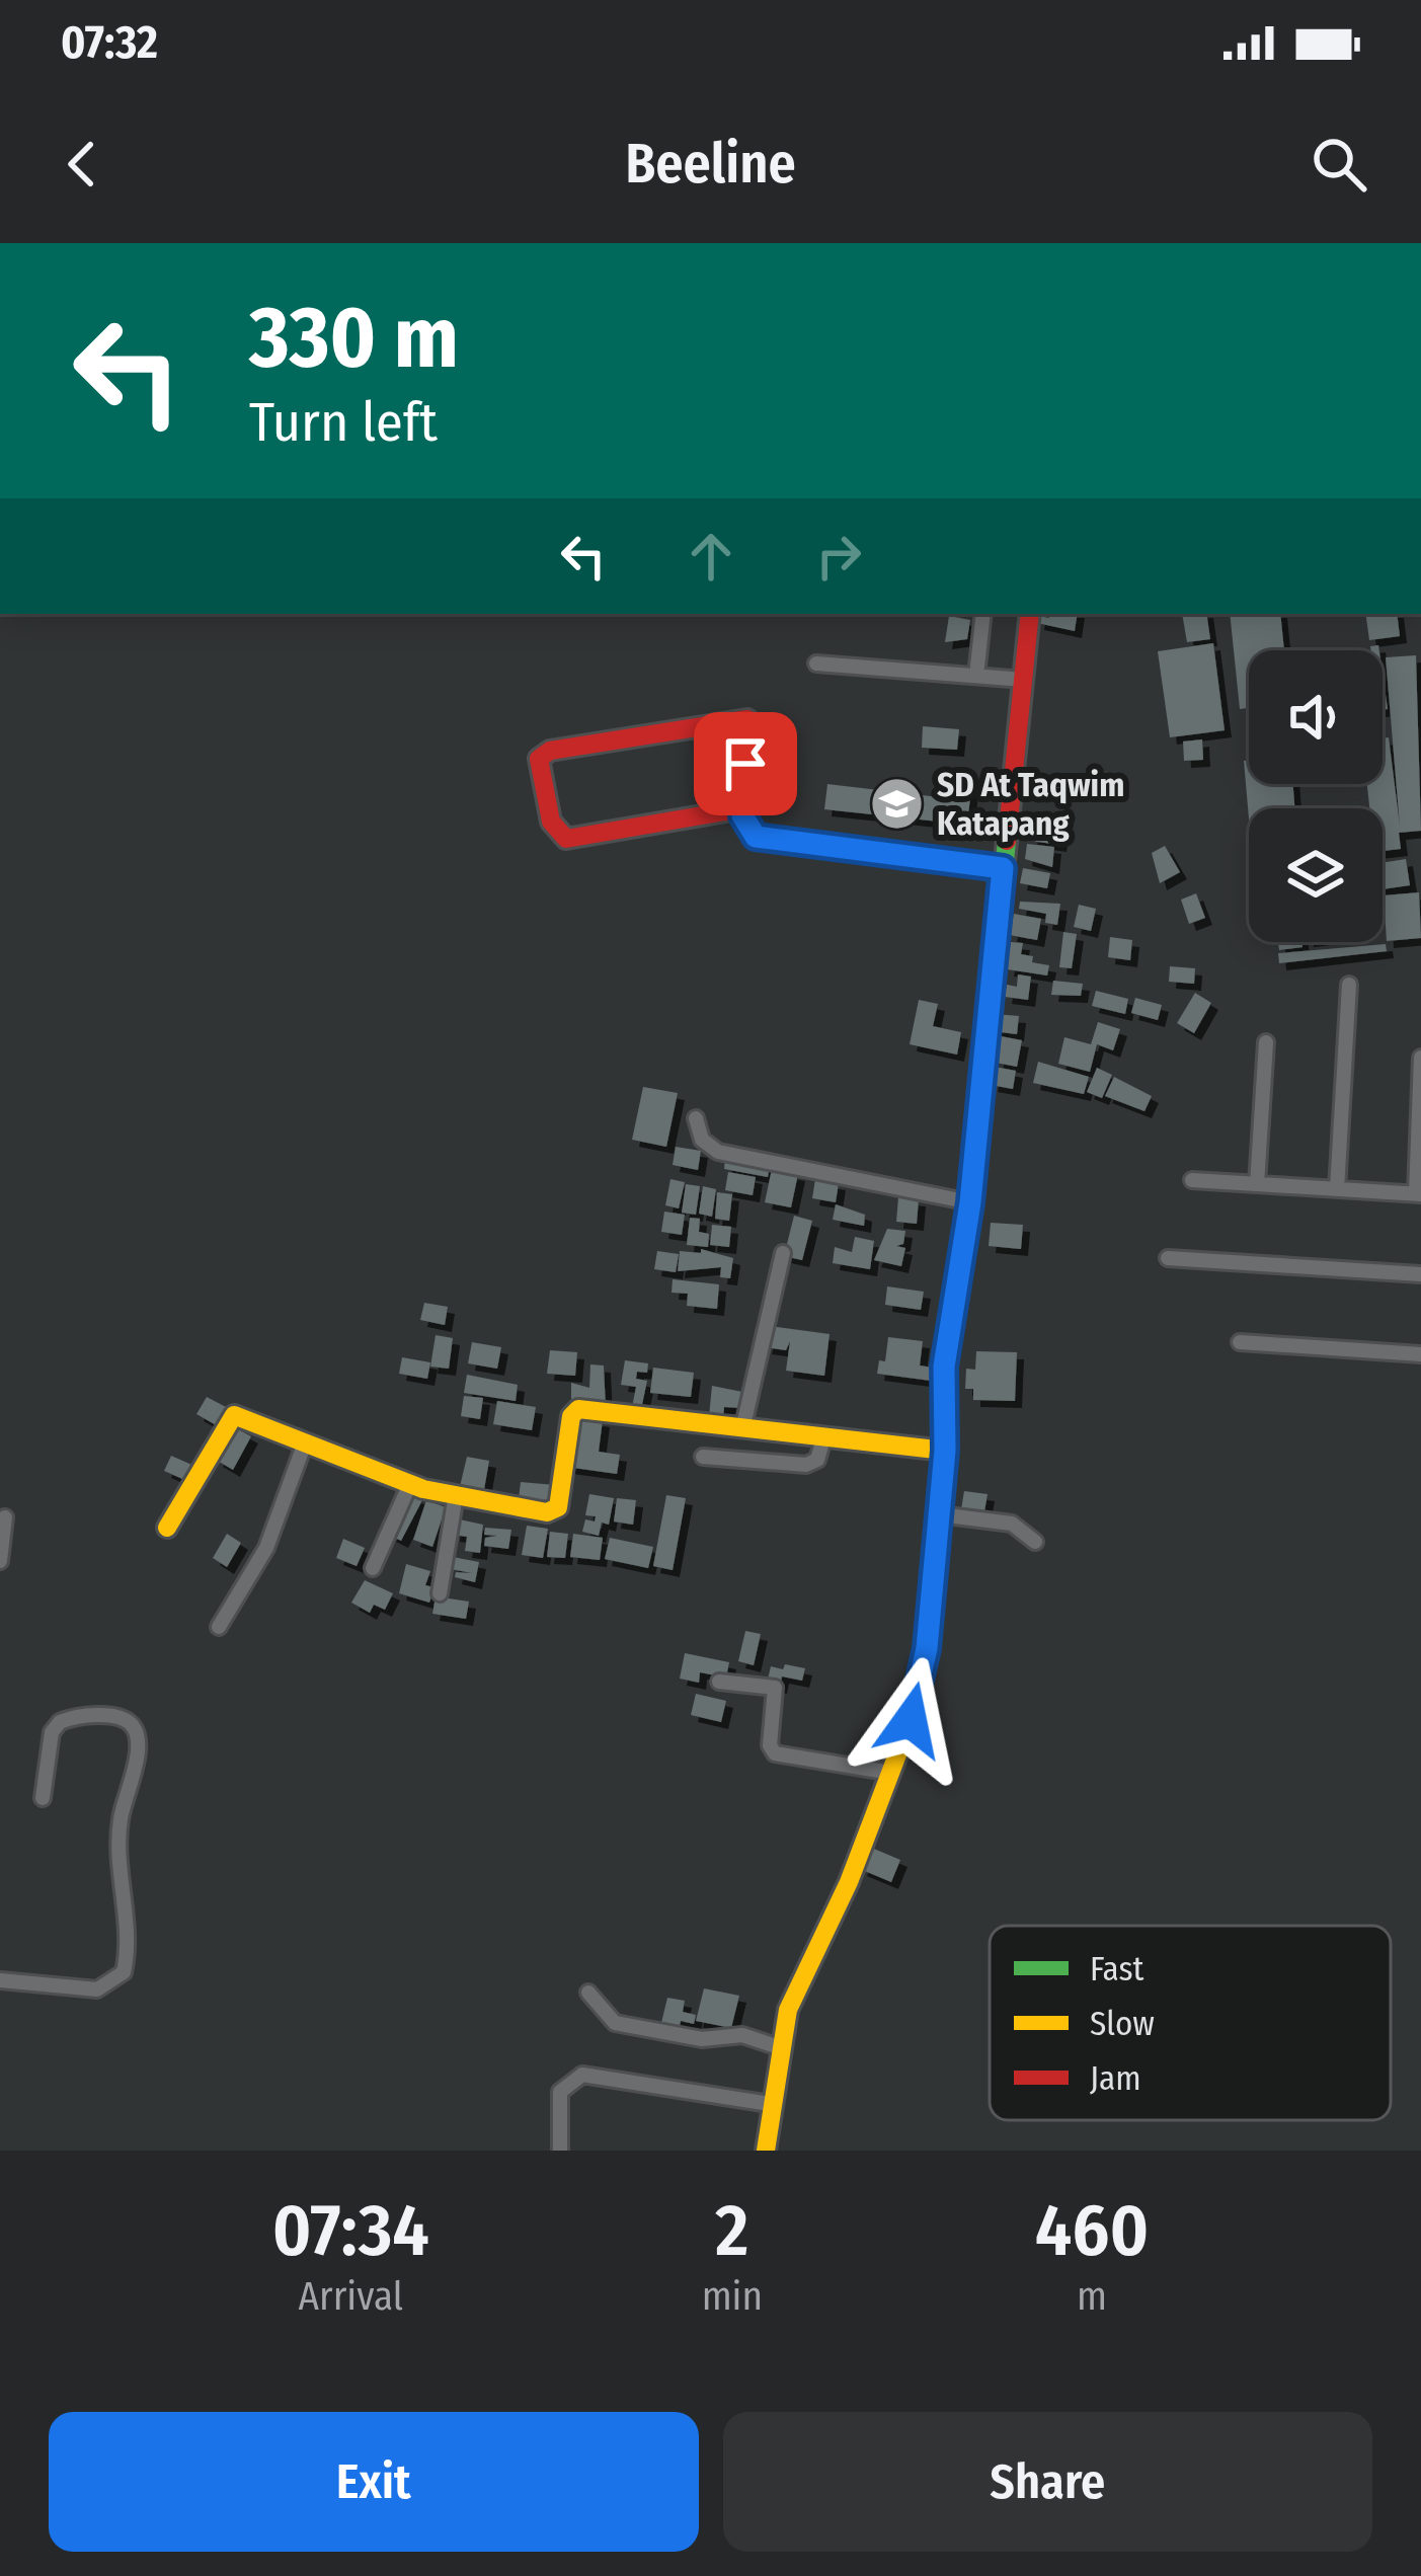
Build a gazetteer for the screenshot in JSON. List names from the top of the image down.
{
  "places": {
    "school or university": ["SD At Taqwim Katapang"]
  },
  "legend": ["Fast", "Slow", "Jam"],
  "page": {
    "status": "07:32",
    "header": "Beeline",
    "turn": ["330 m", "Turn left"],
    "eta": [
      "07:34",
      "Arrival",
      "2",
      "min",
      "460",
      "m"
    ],
    "buttons": ["Exit", "Share"]
  }
}
